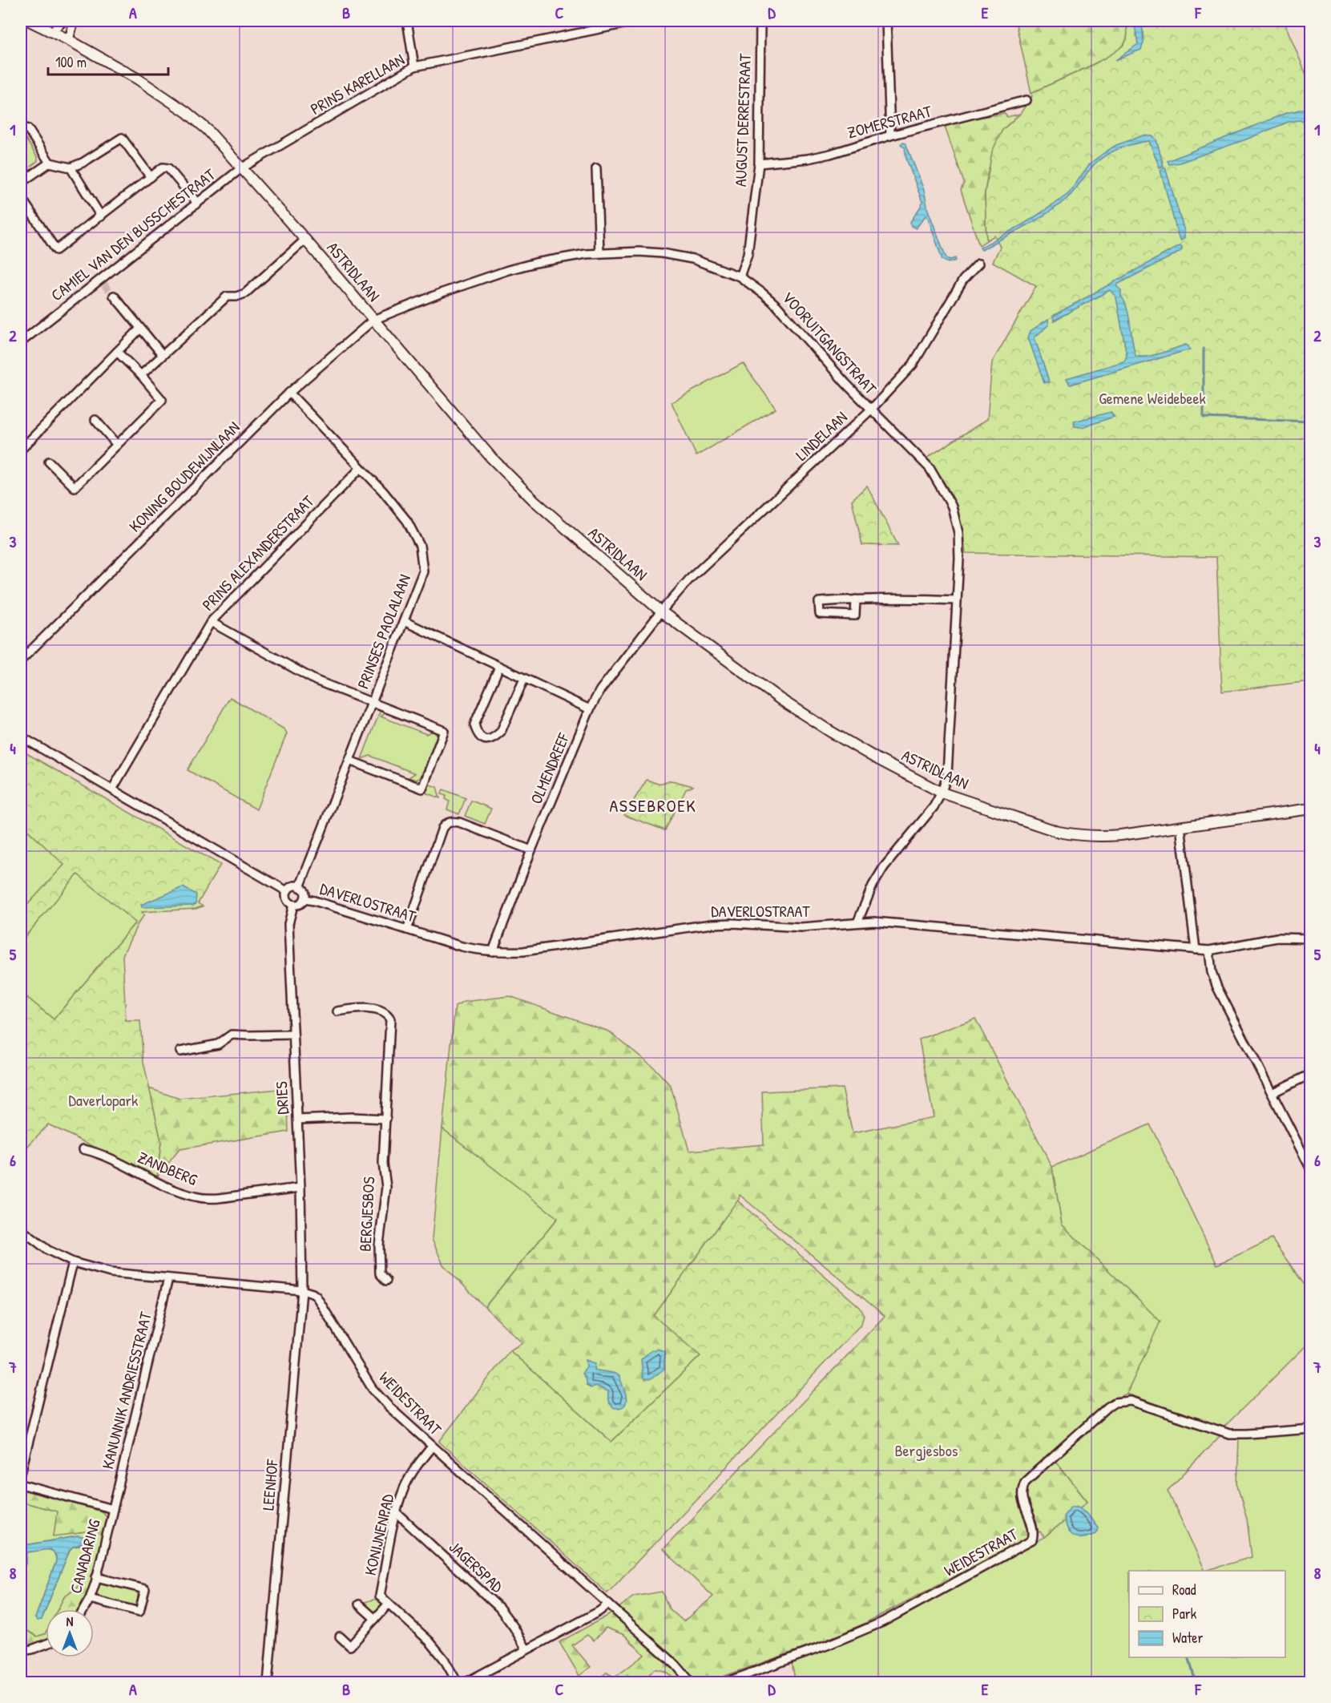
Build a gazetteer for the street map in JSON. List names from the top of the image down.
{
  "streets": {
    "main road": ["ASTRIDLAAN"],
    "street": [
      "PRINS KARELLAAN",
      "AUGUST DERRESTRAAT",
      "ZOMERSTRAAT",
      "CAMIEL VAN DEN BUSSCHESTRAAT",
      "VOORUITGANGSTRAAT",
      "LINDELAAN",
      "KONING BOUDEWIJNLAAN",
      "PRINS ALEXANDERSTRAAT",
      "PRINSES PAOLALAAN",
      "OLMENDREEF",
      "DAVERLOSTRAAT",
      "DRIES",
      "ZANDBERG",
      "BERGJESBOS",
      "KANUNNIK ANDRIESSTRAAT",
      "WEIDESTRAAT",
      "LEENHOF",
      "KONIJNENPAD",
      "CANADARING",
      "JAGERSPAD"
    ]
  },
  "crossings": [
    ["PRINS KARELLAAN", "CAMIEL VAN DEN BUSSCHESTRAAT"],
    ["PRINS KARELLAAN", "ASTRIDLAAN"],
    ["AUGUST DERRESTRAAT", "ZOMERSTRAAT"],
    ["AUGUST DERRESTRAAT", "VOORUITGANGSTRAAT"],
    ["CAMIEL VAN DEN BUSSCHESTRAAT", "ASTRIDLAAN"],
    ["ASTRIDLAAN", "VOORUITGANGSTRAAT"],
    ["ASTRIDLAAN", "LINDELAAN"],
    ["ASTRIDLAAN", "KONING BOUDEWIJNLAAN"],
    ["ASTRIDLAAN", "OLMENDREEF"],
    ["VOORUITGANGSTRAAT", "LINDELAAN"],
    ["VOORUITGANGSTRAAT", "KONING BOUDEWIJNLAAN"],
    ["LINDELAAN", "OLMENDREEF"],
    ["KONING BOUDEWIJNLAAN", "PRINSES PAOLALAAN"],
    ["PRINS ALEXANDERSTRAAT", "PRINSES PAOLALAAN"],
    ["PRINSES PAOLALAAN", "DAVERLOSTRAAT"],
    ["PRINSES PAOLALAAN", "DRIES"],
    ["OLMENDREEF", "DAVERLOSTRAAT"],
    ["DAVERLOSTRAAT", "DRIES"],
    ["DRIES", "ZANDBERG"],
    ["DRIES", "WEIDESTRAAT"],
    ["DRIES", "LEENHOF"],
    ["KANUNNIK ANDRIESSTRAAT", "CANADARING"],
    ["WEIDESTRAAT", "LEENHOF"],
    ["WEIDESTRAAT", "KONIJNENPAD"],
    ["KONIJNENPAD", "JAGERSPAD"]
  ],
  "districts": ["ASSEBROEK"],
  "parks": ["Gemene Weidebeek", "Daverlopark", "Bergjesbos"],
  "legend": ["Road", "Park", "Water"],
  "scale_bar": "100 m",
  "north": "top",
  "grid": {
    "columns": [
      "A",
      "B",
      "C",
      "D",
      "E",
      "F"
    ],
    "rows": [
      "1",
      "2",
      "3",
      "4",
      "5",
      "6",
      "7",
      "8"
    ]
  }
}
